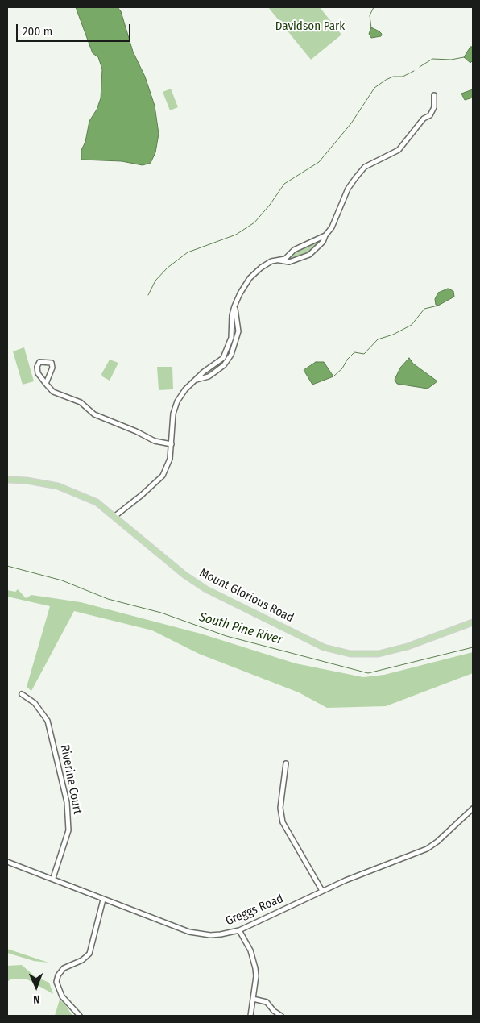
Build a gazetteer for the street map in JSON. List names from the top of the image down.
{
  "streets": {
    "main road": ["Mount Glorious Road"],
    "street": ["Riverine Court", "Greggs Road"]
  },
  "crossings": [
    ["Riverine Court", "Greggs Road"]
  ],
  "water": ["South Pine River"],
  "parks": ["Davidson Park"],
  "scale_bar": "200 m",
  "north": "bottom"
}
